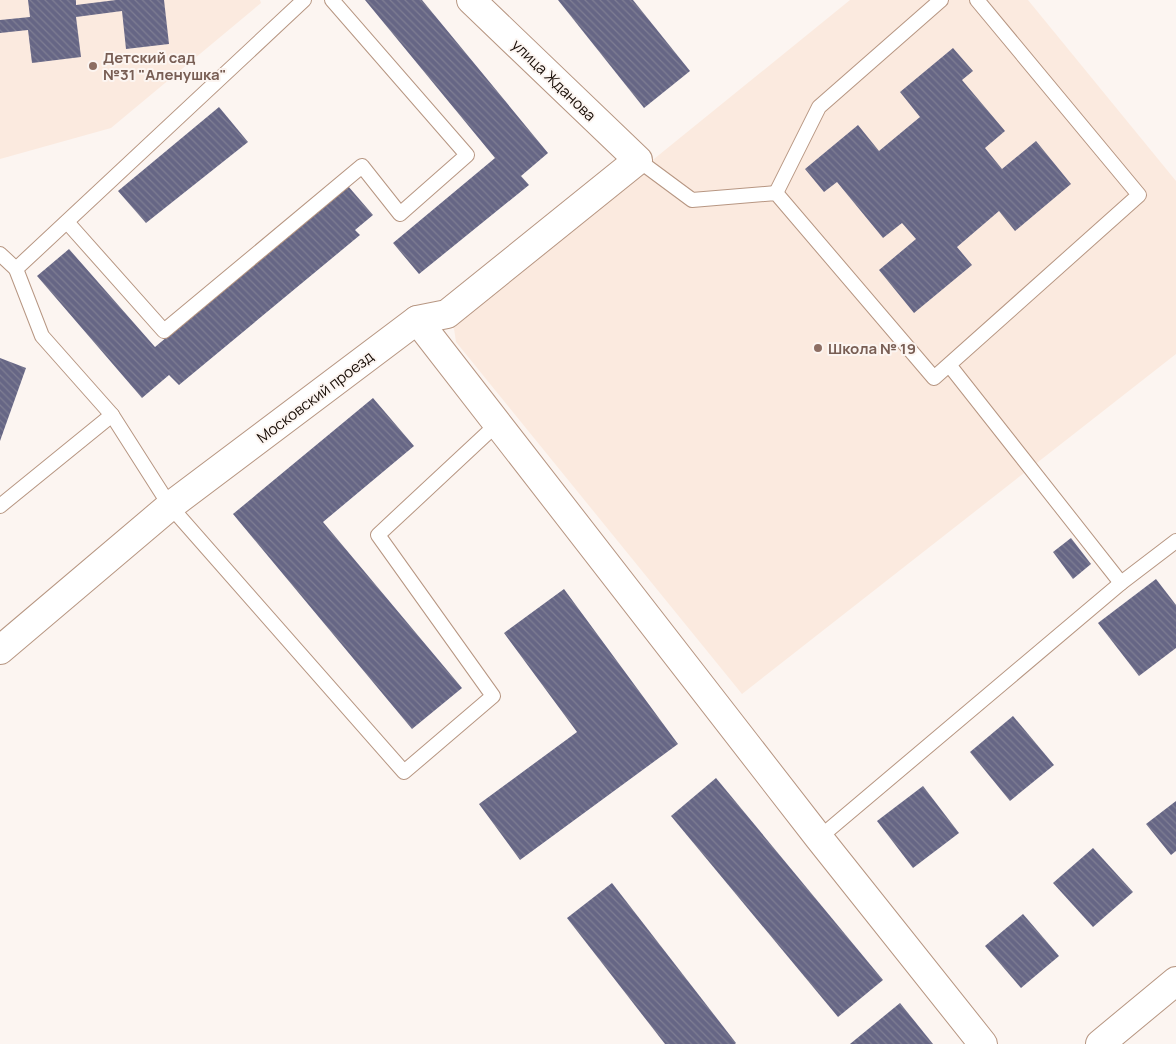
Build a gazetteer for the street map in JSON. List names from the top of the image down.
{
  "streets": {
    "street": ["улица Жданова", "Московский проезд"]
  },
  "crossings": [
    ["улица Жданова", "Московский проезд"]
  ],
  "places": ["Детский сад №31 \"Аленушка\"", "Школа № 19"]
}
